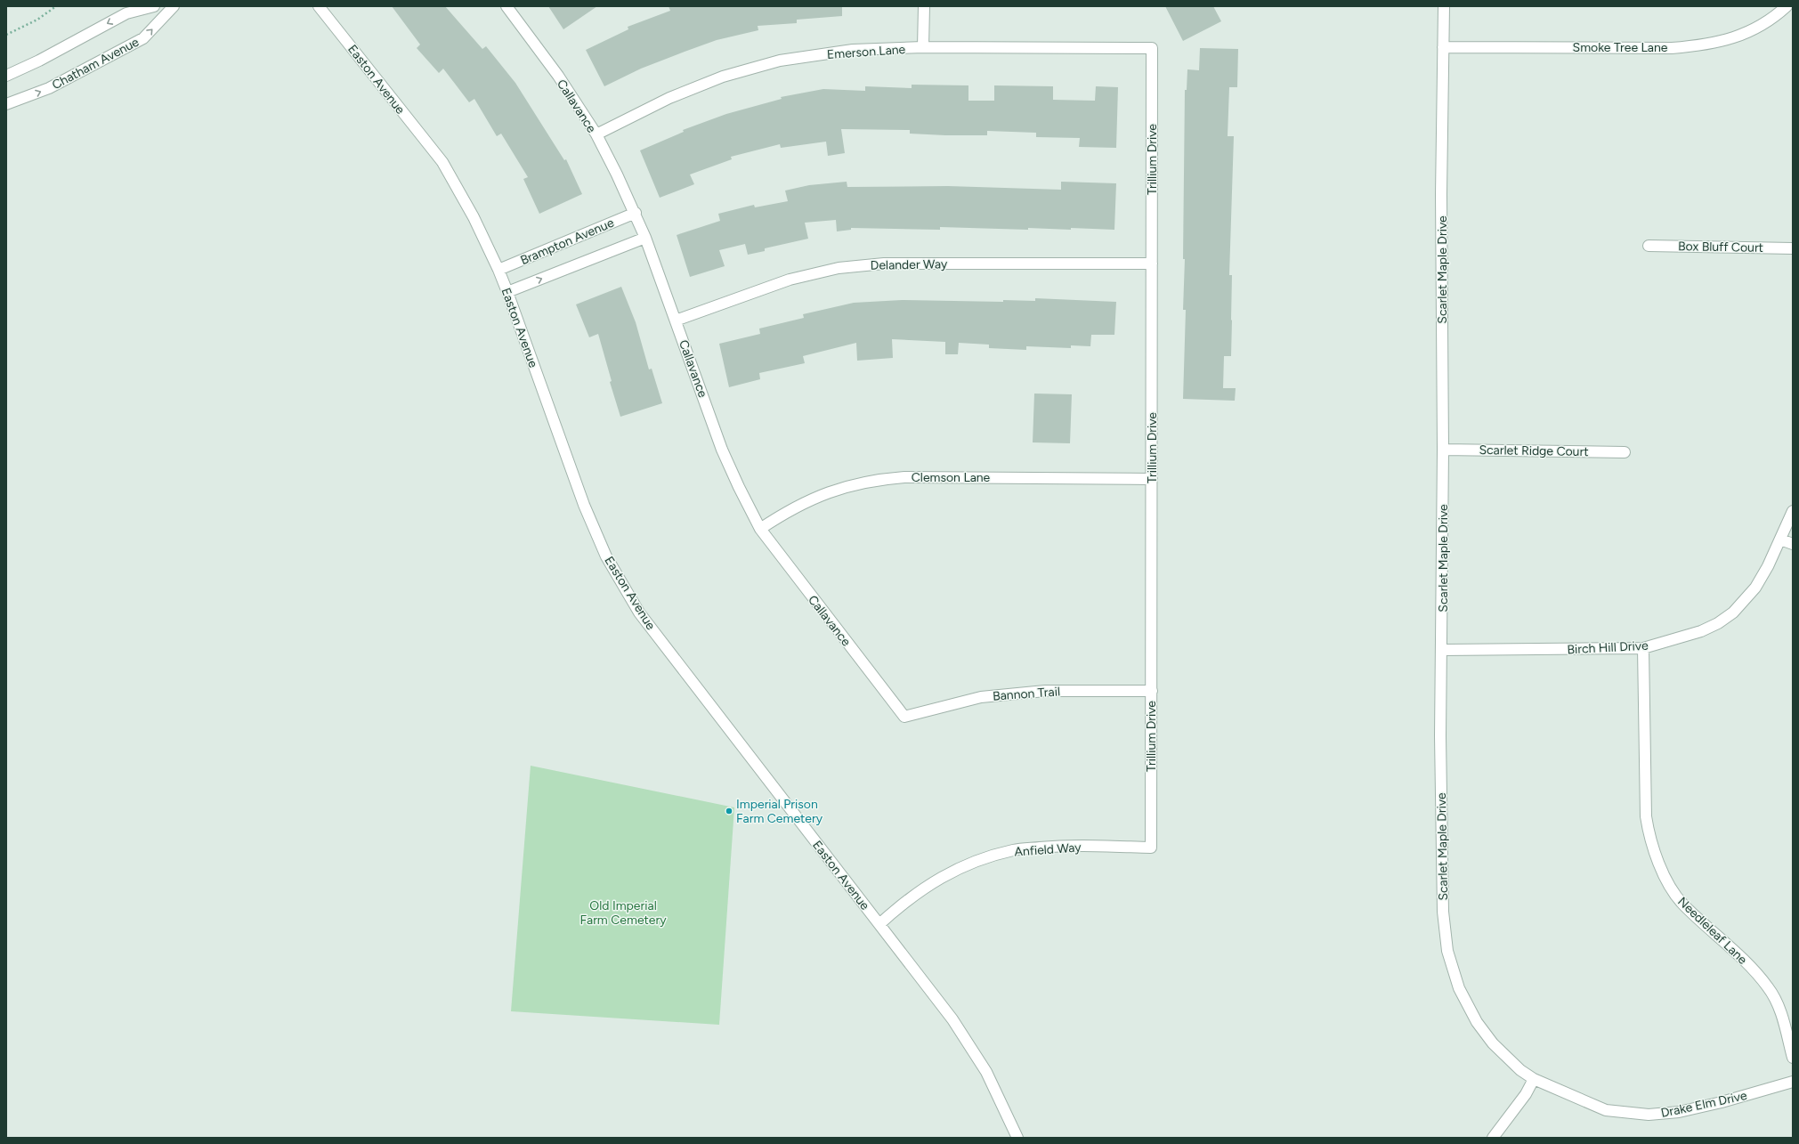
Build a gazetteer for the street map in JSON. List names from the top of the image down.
{
  "streets": {
    "street": [
      "Smoke Tree Lane",
      "Emerson Lane",
      "Chatham Avenue",
      "Easton Avenue",
      "Callavance",
      "Trillium Drive",
      "Brampton Avenue",
      "Box Bluff Court",
      "Delander Way",
      "Scarlet Maple Drive",
      "Scarlet Ridge Court",
      "Clemson Lane",
      "Birch Hill Drive",
      "Bannon Trail",
      "Anfield Way",
      "Needleleaf Lane",
      "Drake Elm Drive"
    ]
  },
  "crossings": [
    ["Smoke Tree Lane", "Scarlet Maple Drive"],
    ["Emerson Lane", "Callavance"],
    ["Emerson Lane", "Trillium Drive"],
    ["Easton Avenue", "Brampton Avenue"],
    ["Easton Avenue", "Anfield Way"],
    ["Callavance", "Brampton Avenue"],
    ["Callavance", "Delander Way"],
    ["Callavance", "Clemson Lane"],
    ["Callavance", "Bannon Trail"],
    ["Trillium Drive", "Delander Way"],
    ["Trillium Drive", "Clemson Lane"],
    ["Trillium Drive", "Bannon Trail"],
    ["Trillium Drive", "Anfield Way"],
    ["Scarlet Maple Drive", "Scarlet Ridge Court"],
    ["Scarlet Maple Drive", "Birch Hill Drive"],
    ["Scarlet Maple Drive", "Drake Elm Drive"],
    ["Birch Hill Drive", "Needleleaf Lane"]
  ],
  "parks": ["Old Imperial Farm Cemetery"],
  "places": ["Imperial Prison Farm Cemetery"]
}
